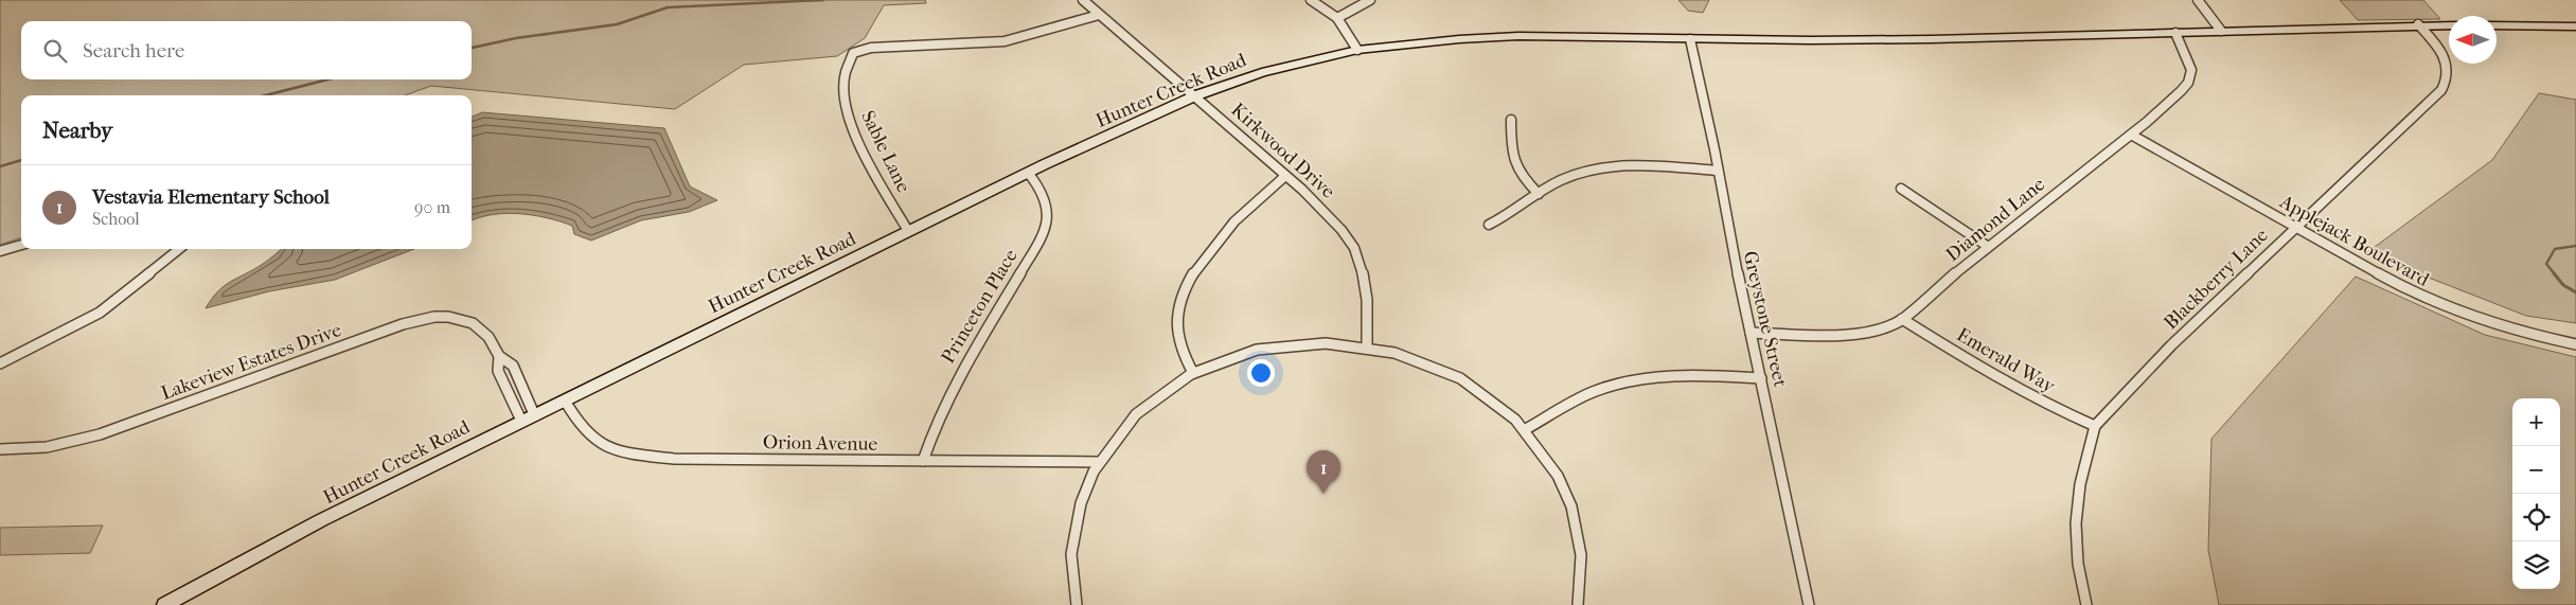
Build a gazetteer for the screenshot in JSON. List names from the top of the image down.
{
  "streets": {
    "main road": ["Hunter Creek Road"],
    "street": [
      "Kirkwood Drive",
      "Sable Lane",
      "Diamond Lane",
      "Applejack Boulevard",
      "Blackberry Lane",
      "Princeton Place",
      "Greystone Street",
      "Emerald Way",
      "Lakeview Estates Drive",
      "Orion Avenue"
    ]
  },
  "crossings": [
    ["Hunter Creek Road", "Kirkwood Drive"],
    ["Hunter Creek Road", "Sable Lane"],
    ["Hunter Creek Road", "Diamond Lane"],
    ["Hunter Creek Road", "Blackberry Lane"],
    ["Hunter Creek Road", "Princeton Place"],
    ["Hunter Creek Road", "Greystone Street"],
    ["Hunter Creek Road", "Lakeview Estates Drive"],
    ["Hunter Creek Road", "Orion Avenue"],
    ["Diamond Lane", "Applejack Boulevard"],
    ["Diamond Lane", "Greystone Street"],
    ["Diamond Lane", "Emerald Way"],
    ["Applejack Boulevard", "Blackberry Lane"],
    ["Blackberry Lane", "Emerald Way"],
    ["Princeton Place", "Orion Avenue"]
  ],
  "north": "left",
  "page": {
    "search": "Search here",
    "heading": "Nearby",
    "list": [
      {
        "mark": "1",
        "name": "Vestavia Elementary School",
        "note": "School",
        "value": "90 m"
      }
    ],
    "map_buttons": ["+", "−"],
    "pins": "1"
  }
}
